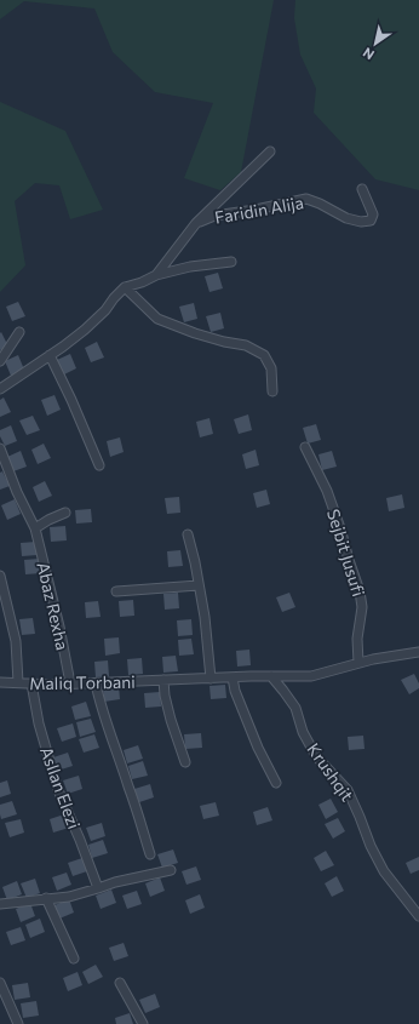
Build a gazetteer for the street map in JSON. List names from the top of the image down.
{
  "streets": {
    "street": [
      "Faridin Alija",
      "Sejbit Jusufi",
      "Abaz Rexha",
      "Maliq Torbani",
      "Krushqit",
      "Asllan Elezi"
    ]
  },
  "crossings": [
    ["Sejbit Jusufi", "Maliq Torbani"],
    ["Abaz Rexha", "Maliq Torbani"],
    ["Maliq Torbani", "Krushqit"],
    ["Maliq Torbani", "Asllan Elezi"]
  ],
  "north": "bottom left"
}
